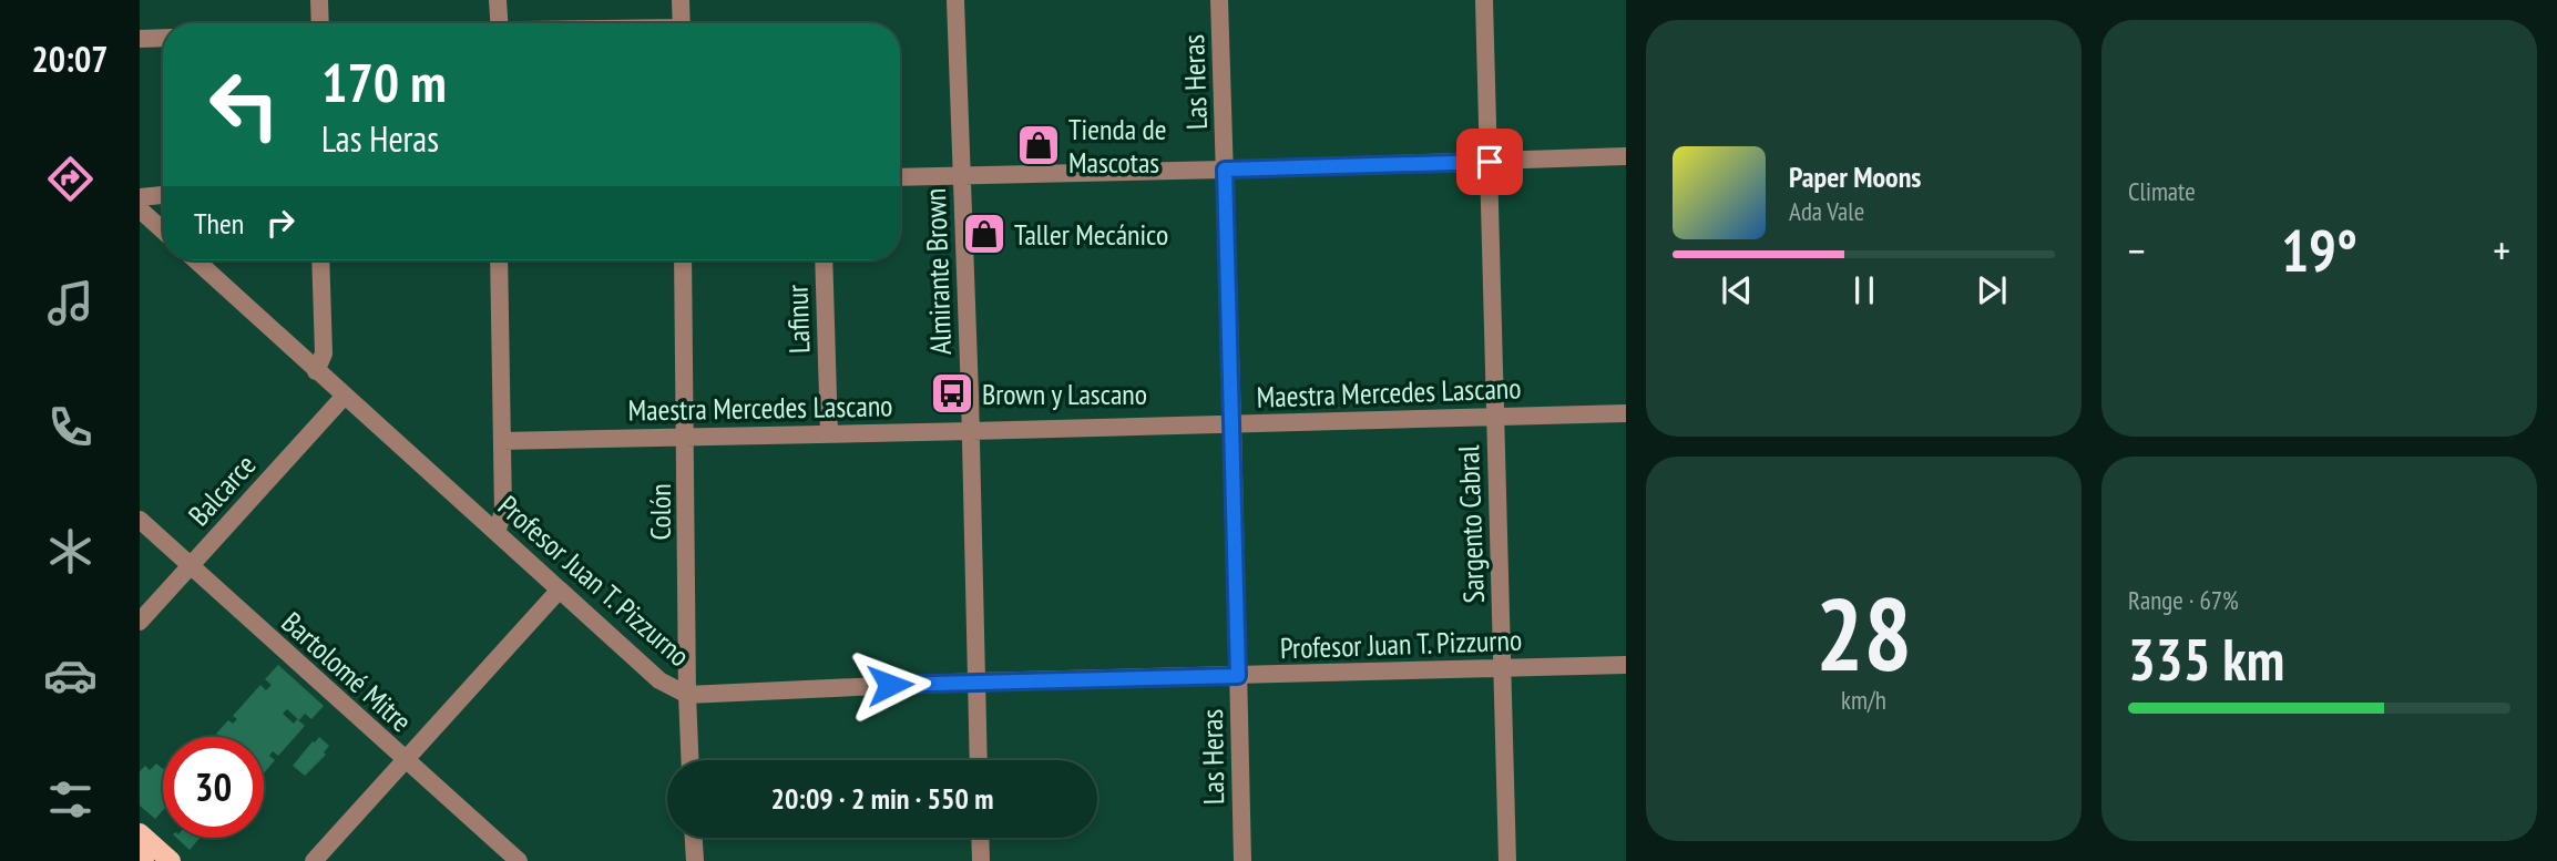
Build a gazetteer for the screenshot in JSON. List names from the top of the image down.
{
  "streets": {
    "street": [
      "Las Heras",
      "Almirante Brown",
      "Lafinur",
      "Maestra Mercedes Lascano",
      "Balcarce",
      "Colón",
      "Sargento Cabral",
      "Profesor Juan T. Pizzurno",
      "Bartolomé Mitre"
    ]
  },
  "crossings": [
    ["Las Heras", "Maestra Mercedes Lascano"],
    ["Las Heras", "Profesor Juan T. Pizzurno"],
    ["Almirante Brown", "Maestra Mercedes Lascano"],
    ["Almirante Brown", "Profesor Juan T. Pizzurno"],
    ["Lafinur", "Maestra Mercedes Lascano"],
    ["Maestra Mercedes Lascano", "Colón"],
    ["Maestra Mercedes Lascano", "Sargento Cabral"],
    ["Balcarce", "Profesor Juan T. Pizzurno"],
    ["Balcarce", "Bartolomé Mitre"],
    ["Colón", "Profesor Juan T. Pizzurno"],
    ["Sargento Cabral", "Profesor Juan T. Pizzurno"]
  ],
  "places": {
    "shop": ["Tienda de Mascotas", "Taller Mecánico"],
    "bus stop": ["Brown y Lascano"]
  },
  "page": {
    "tabs": "20:07",
    "tile": [
      "Climate",
      ["28", "km/h"],
      ["Range · 67%", "335 km"]
    ],
    "turn": ["170 m", "Las Heras"],
    "song": ["Paper Moons", "Ada Vale"],
    "then": "Then",
    "heat": ["−", "19°", "+"],
    "limit": "30",
    "trip": "20:09 · 2 min · 550 m"
  }
}
